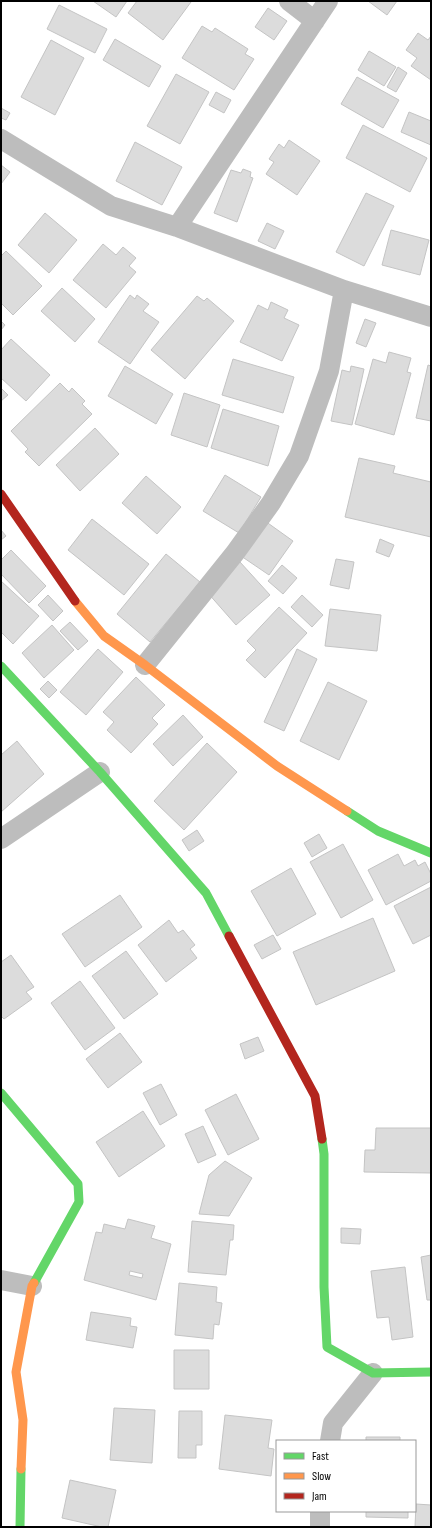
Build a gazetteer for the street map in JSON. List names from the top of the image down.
{
  "legend": ["Fast", "Slow", "Jam"]
}
